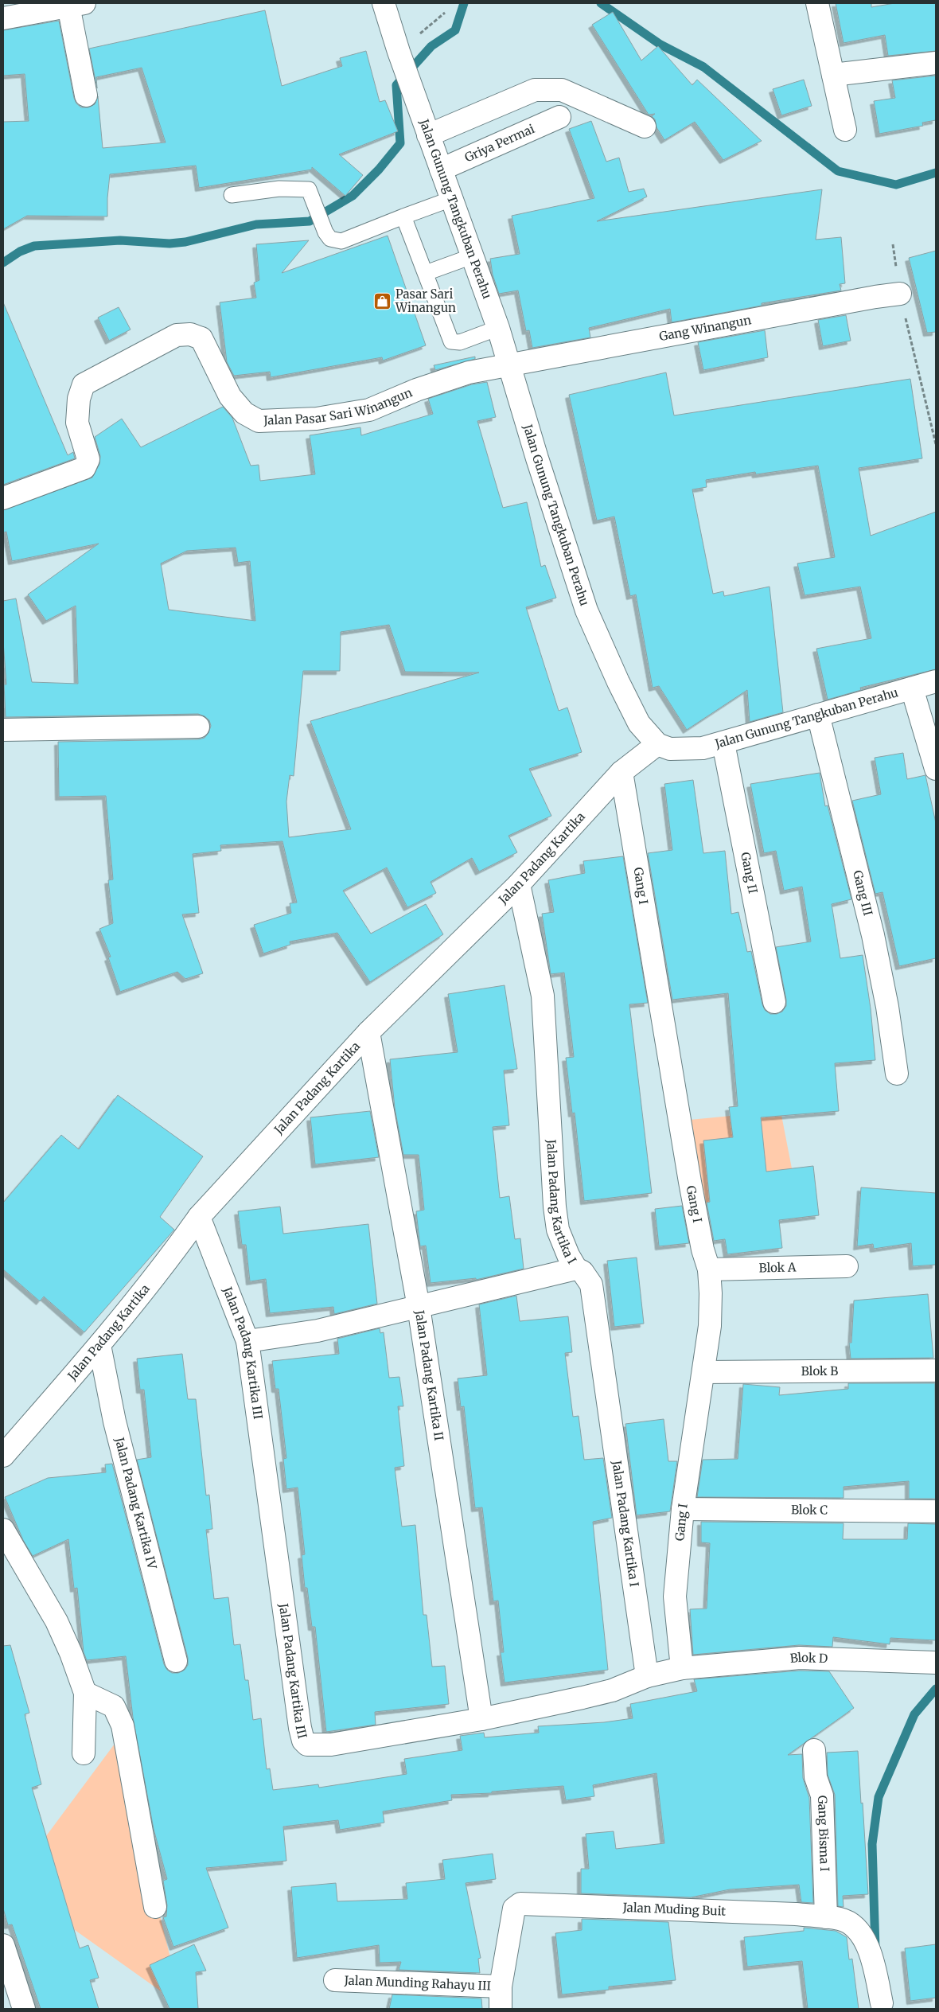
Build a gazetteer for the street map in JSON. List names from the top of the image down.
{
  "streets": {
    "street": [
      "Griya Permai",
      "Jalan Gunung Tangkuban Perahu",
      "Gang Winangun",
      "Jalan Pasar Sari Winangun",
      "Jalan Padang Kartika",
      "Gang II",
      "Gang I",
      "Gang III",
      "Jalan Padang Kartika I",
      "Blok A",
      "Jalan Padang Kartika III",
      "Blok B",
      "Jalan Padang Kartika II",
      "Jalan Padang Kartika IV",
      "Blok C",
      "Blok D",
      "Gang Bisma I",
      "Jalan Muding Buit",
      "Jalan Munding Rahayu III"
    ]
  },
  "crossings": [
    ["Griya Permai", "Jalan Gunung Tangkuban Perahu"],
    ["Jalan Gunung Tangkuban Perahu", "Gang Winangun"],
    ["Jalan Gunung Tangkuban Perahu", "Jalan Pasar Sari Winangun"],
    ["Jalan Gunung Tangkuban Perahu", "Jalan Padang Kartika"],
    ["Jalan Gunung Tangkuban Perahu", "Gang II"],
    ["Jalan Gunung Tangkuban Perahu", "Gang III"],
    ["Gang Winangun", "Jalan Pasar Sari Winangun"],
    ["Jalan Padang Kartika", "Gang I"],
    ["Jalan Padang Kartika", "Jalan Padang Kartika I"],
    ["Jalan Padang Kartika", "Jalan Padang Kartika III"],
    ["Jalan Padang Kartika", "Jalan Padang Kartika II"],
    ["Jalan Padang Kartika", "Jalan Padang Kartika IV"],
    ["Gang I", "Blok A"],
    ["Gang I", "Jalan Padang Kartika III"],
    ["Gang I", "Blok B"],
    ["Gang I", "Blok C"],
    ["Gang I", "Blok D"],
    ["Jalan Padang Kartika I", "Jalan Padang Kartika III"],
    ["Jalan Padang Kartika III", "Jalan Padang Kartika II"],
    ["Jalan Padang Kartika III", "Blok D"],
    ["Gang Bisma I", "Jalan Muding Buit"],
    ["Jalan Muding Buit", "Jalan Munding Rahayu III"]
  ],
  "places": {
    "shop": ["Pasar Sari Winangun"]
  }
}
